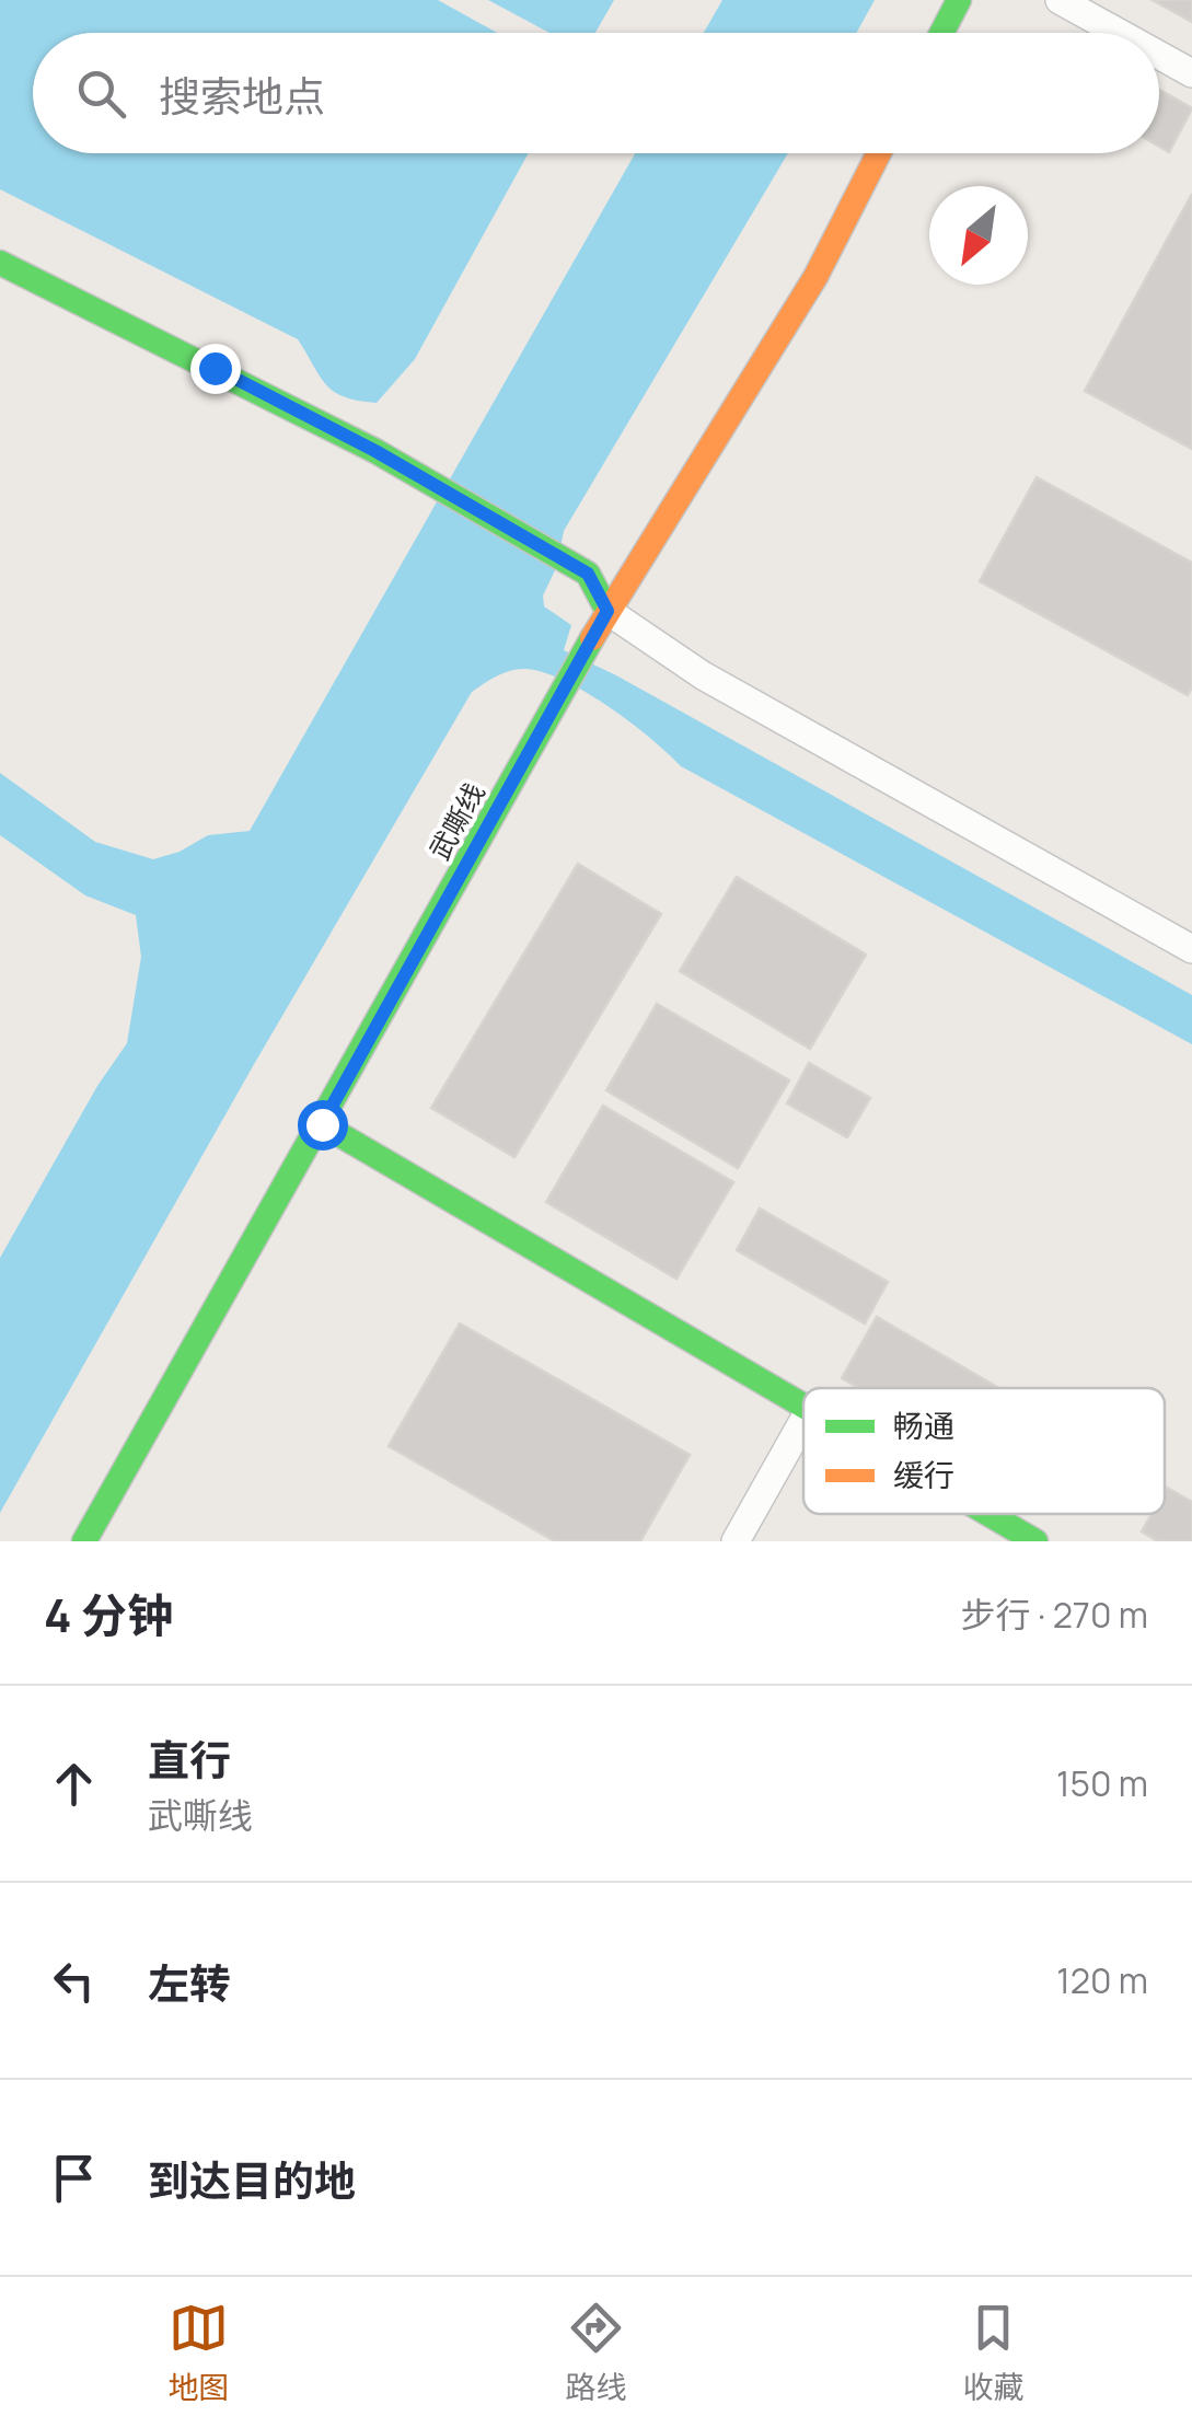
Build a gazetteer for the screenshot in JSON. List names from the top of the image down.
{
  "streets": {
    "main road": ["武嘶线"]
  },
  "legend": ["畅通", "缓行"],
  "north": "bottom left",
  "page": {
    "search": "搜索地点",
    "heading": ["4 分钟", "步行 · 270 m"],
    "list": [
      ["直行", "武嘶线", "150 m"],
      ["左转", "120 m"],
      "到达目的地"
    ],
    "nav": ["地图", "路线", "收藏"]
  }
}
